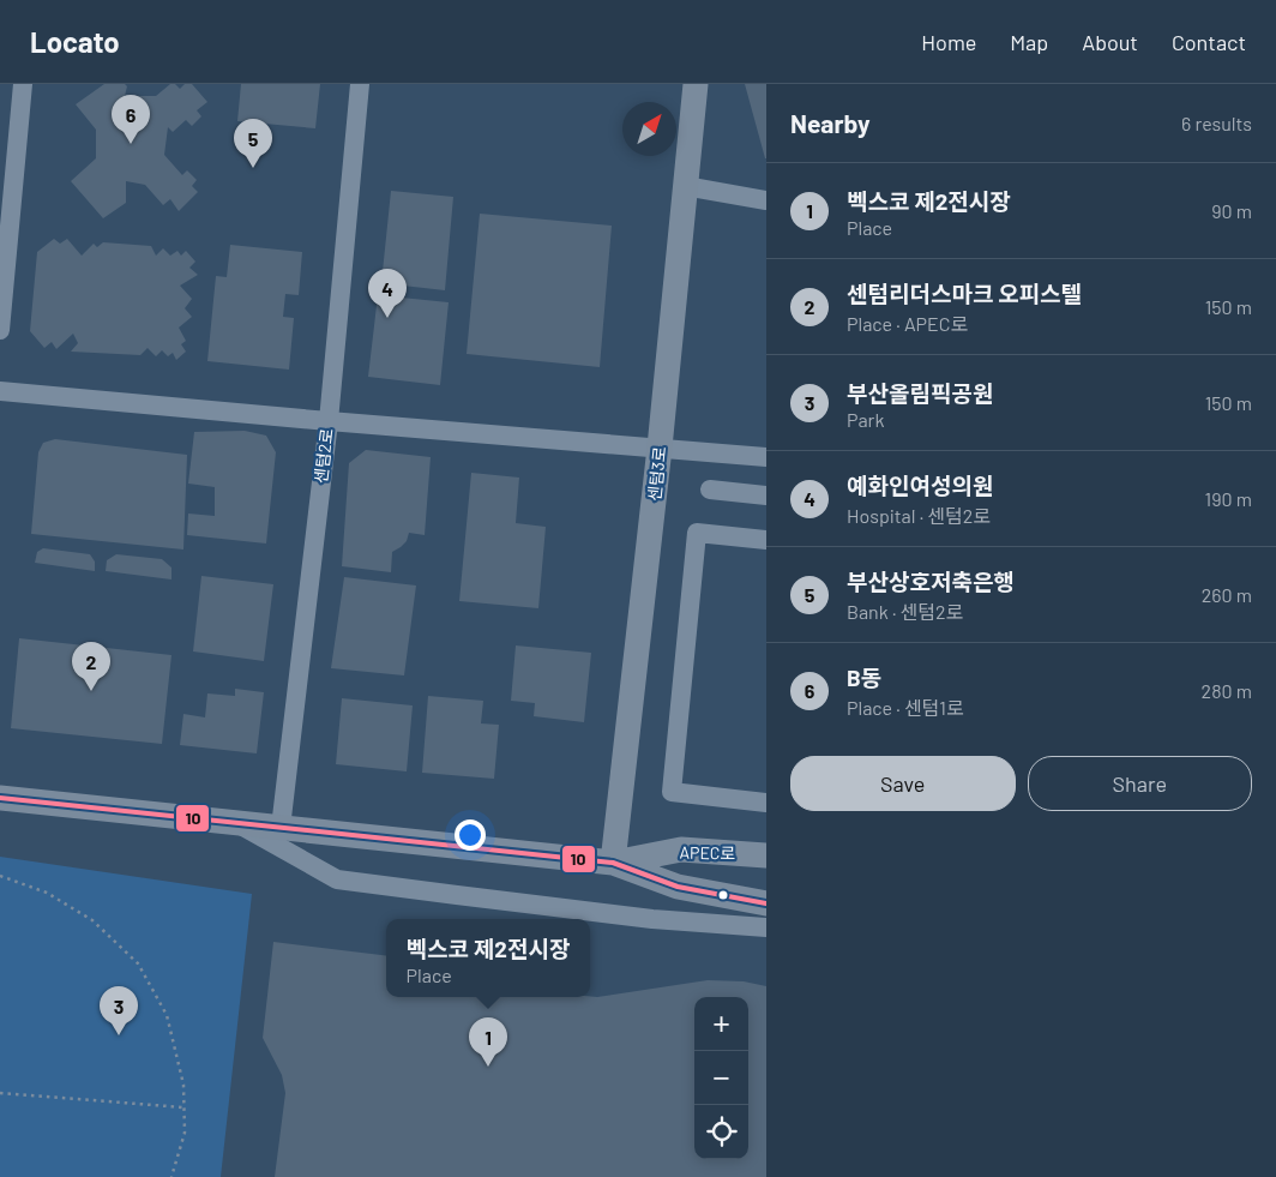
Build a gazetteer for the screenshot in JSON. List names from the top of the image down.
{
  "streets": {
    "main road": ["센텀3로", "APEC로"],
    "street": ["센텀2로"]
  },
  "crossings": [
    ["센텀2로", "APEC로"],
    ["센텀3로", "APEC로"]
  ],
  "lines": ["transit line 10"],
  "north": "top right",
  "page": {
    "header": "Locato",
    "nav": [
      "Home",
      "Map",
      "About",
      "Contact"
    ],
    "heading": ["Nearby", "6 results"],
    "pins": [
      "6",
      "5",
      "4",
      "2",
      "3",
      "1"
    ],
    "list": [
      {
        "mark": "1",
        "name": "벡스코 제2전시장",
        "note": "Place",
        "value": "90 m"
      },
      {
        "mark": "2",
        "name": "센텀리더스마크 오피스텔",
        "note": "Place · APEC로",
        "value": "150 m"
      },
      {
        "mark": "3",
        "name": "부산올림픽공원",
        "note": "Park",
        "value": "150 m"
      },
      {
        "mark": "4",
        "name": "예화인여성의원",
        "note": "Hospital · 센텀2로",
        "value": "190 m"
      },
      {
        "mark": "5",
        "name": "부산상호저축은행",
        "note": "Bank · 센텀2로",
        "value": "260 m"
      },
      {
        "mark": "6",
        "name": "B동",
        "note": "Place · 센텀1로",
        "value": "280 m"
      }
    ],
    "buttons": ["Save", "Share"],
    "popup": ["벡스코 제2전시장", "Place"],
    "map_buttons": ["+", "−"]
  }
}
